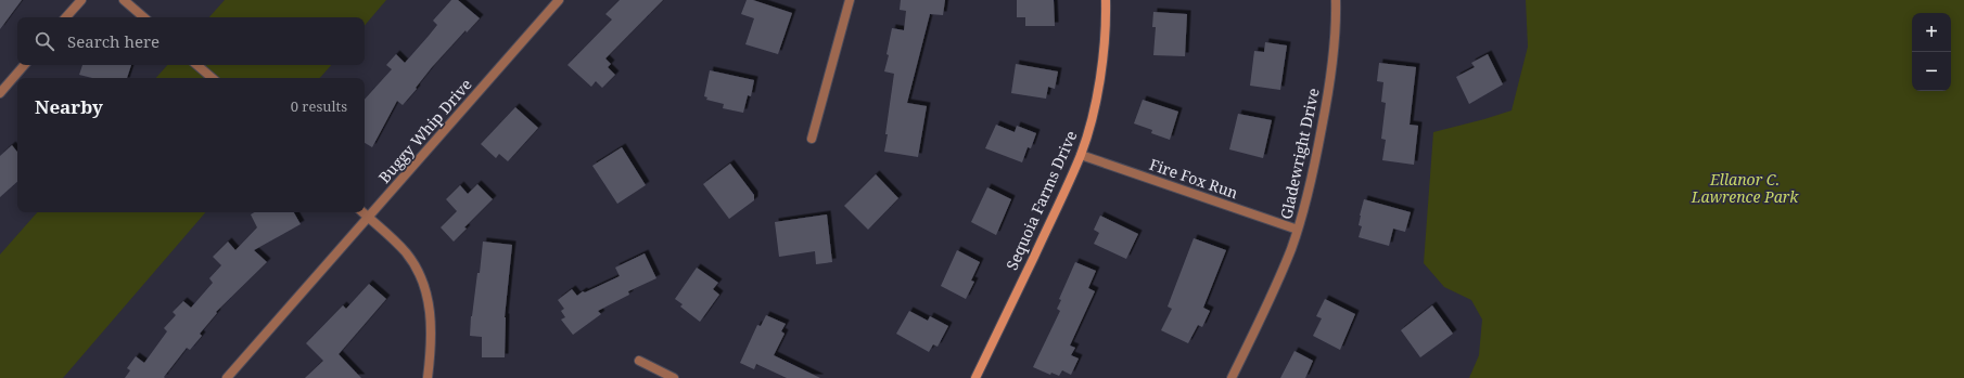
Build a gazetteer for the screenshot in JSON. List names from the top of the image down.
{
  "streets": {
    "street": [
      "Buggy Whip Drive",
      "Gladewright Drive",
      "Fire Fox Run",
      "Sequoia Farms Drive"
    ]
  },
  "crossings": [
    ["Gladewright Drive", "Fire Fox Run"],
    ["Fire Fox Run", "Sequoia Farms Drive"]
  ],
  "parks": ["Ellanor C. Lawrence Park"],
  "page": {
    "map_buttons": ["+", "−"],
    "search": "Search here",
    "heading": ["Nearby", "0 results"]
  }
}
